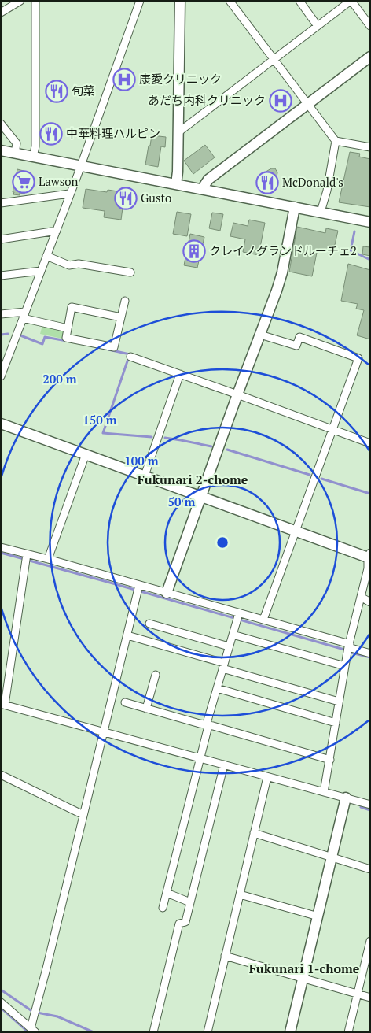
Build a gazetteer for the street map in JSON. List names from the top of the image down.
{
  "districts": ["Fukunari 2-chome", "Fukunari 1-chome"],
  "places": {
    "hospital": ["康愛クリニック", "あだち内科クリニック"],
    "restaurant": [
      "旬菜",
      "中華料理ハルピン",
      "McDonald's",
      "Gusto"
    ],
    "supermarket": ["Lawson"],
    "building": ["クレイノグランドルーチェ2"]
  },
  "rings": [
    "200 m",
    "150 m",
    "100 m",
    "50 m"
  ]
}
